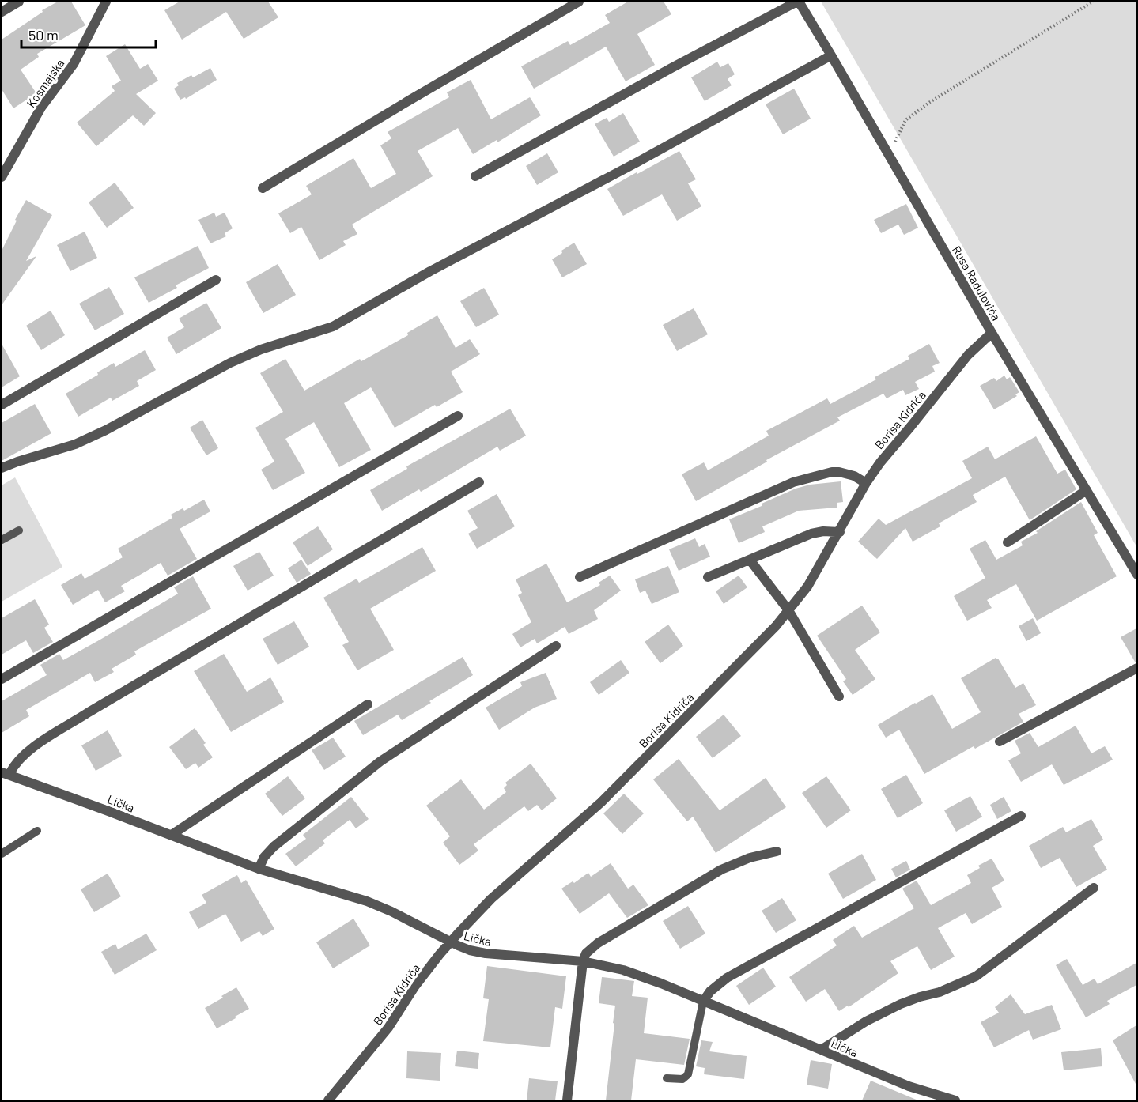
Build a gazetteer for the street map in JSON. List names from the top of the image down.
{
  "streets": {
    "street": [
      "Kosmajska",
      "Rusa Radulovića",
      "Borisa Kidriča",
      "Lička"
    ]
  },
  "crossings": [
    ["Rusa Radulovića", "Borisa Kidriča"],
    ["Borisa Kidriča", "Lička"]
  ],
  "scale_bar": "50 m"
}
